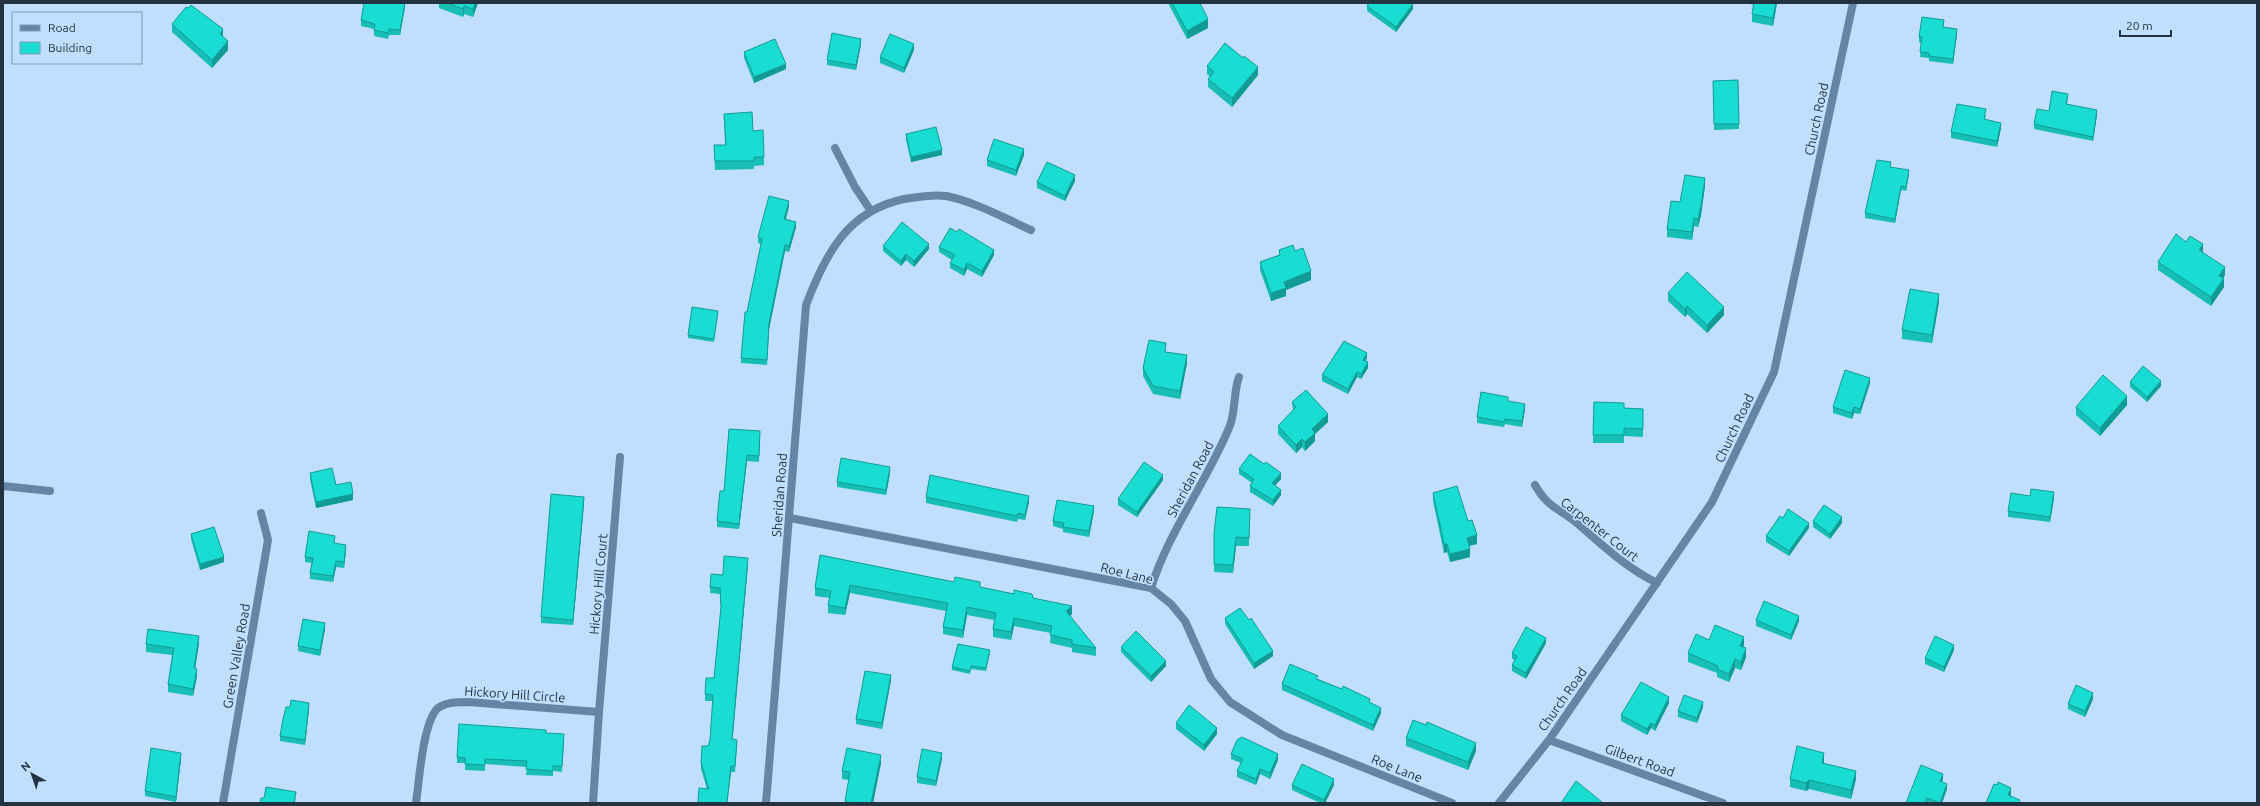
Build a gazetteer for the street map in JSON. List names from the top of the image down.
{
  "streets": {
    "street": [
      "Church Road",
      "Sheridan Road",
      "Carpenter Court",
      "Roe Lane",
      "Hickory Hill Court",
      "Green Valley Road",
      "Hickory Hill Circle",
      "Gilbert Road"
    ]
  },
  "crossings": [
    ["Church Road", "Carpenter Court"],
    ["Church Road", "Gilbert Road"],
    ["Sheridan Road", "Roe Lane"],
    ["Hickory Hill Court", "Hickory Hill Circle"]
  ],
  "legend": ["Road", "Building"],
  "scale_bar": "20 m",
  "north": "top left"
}
